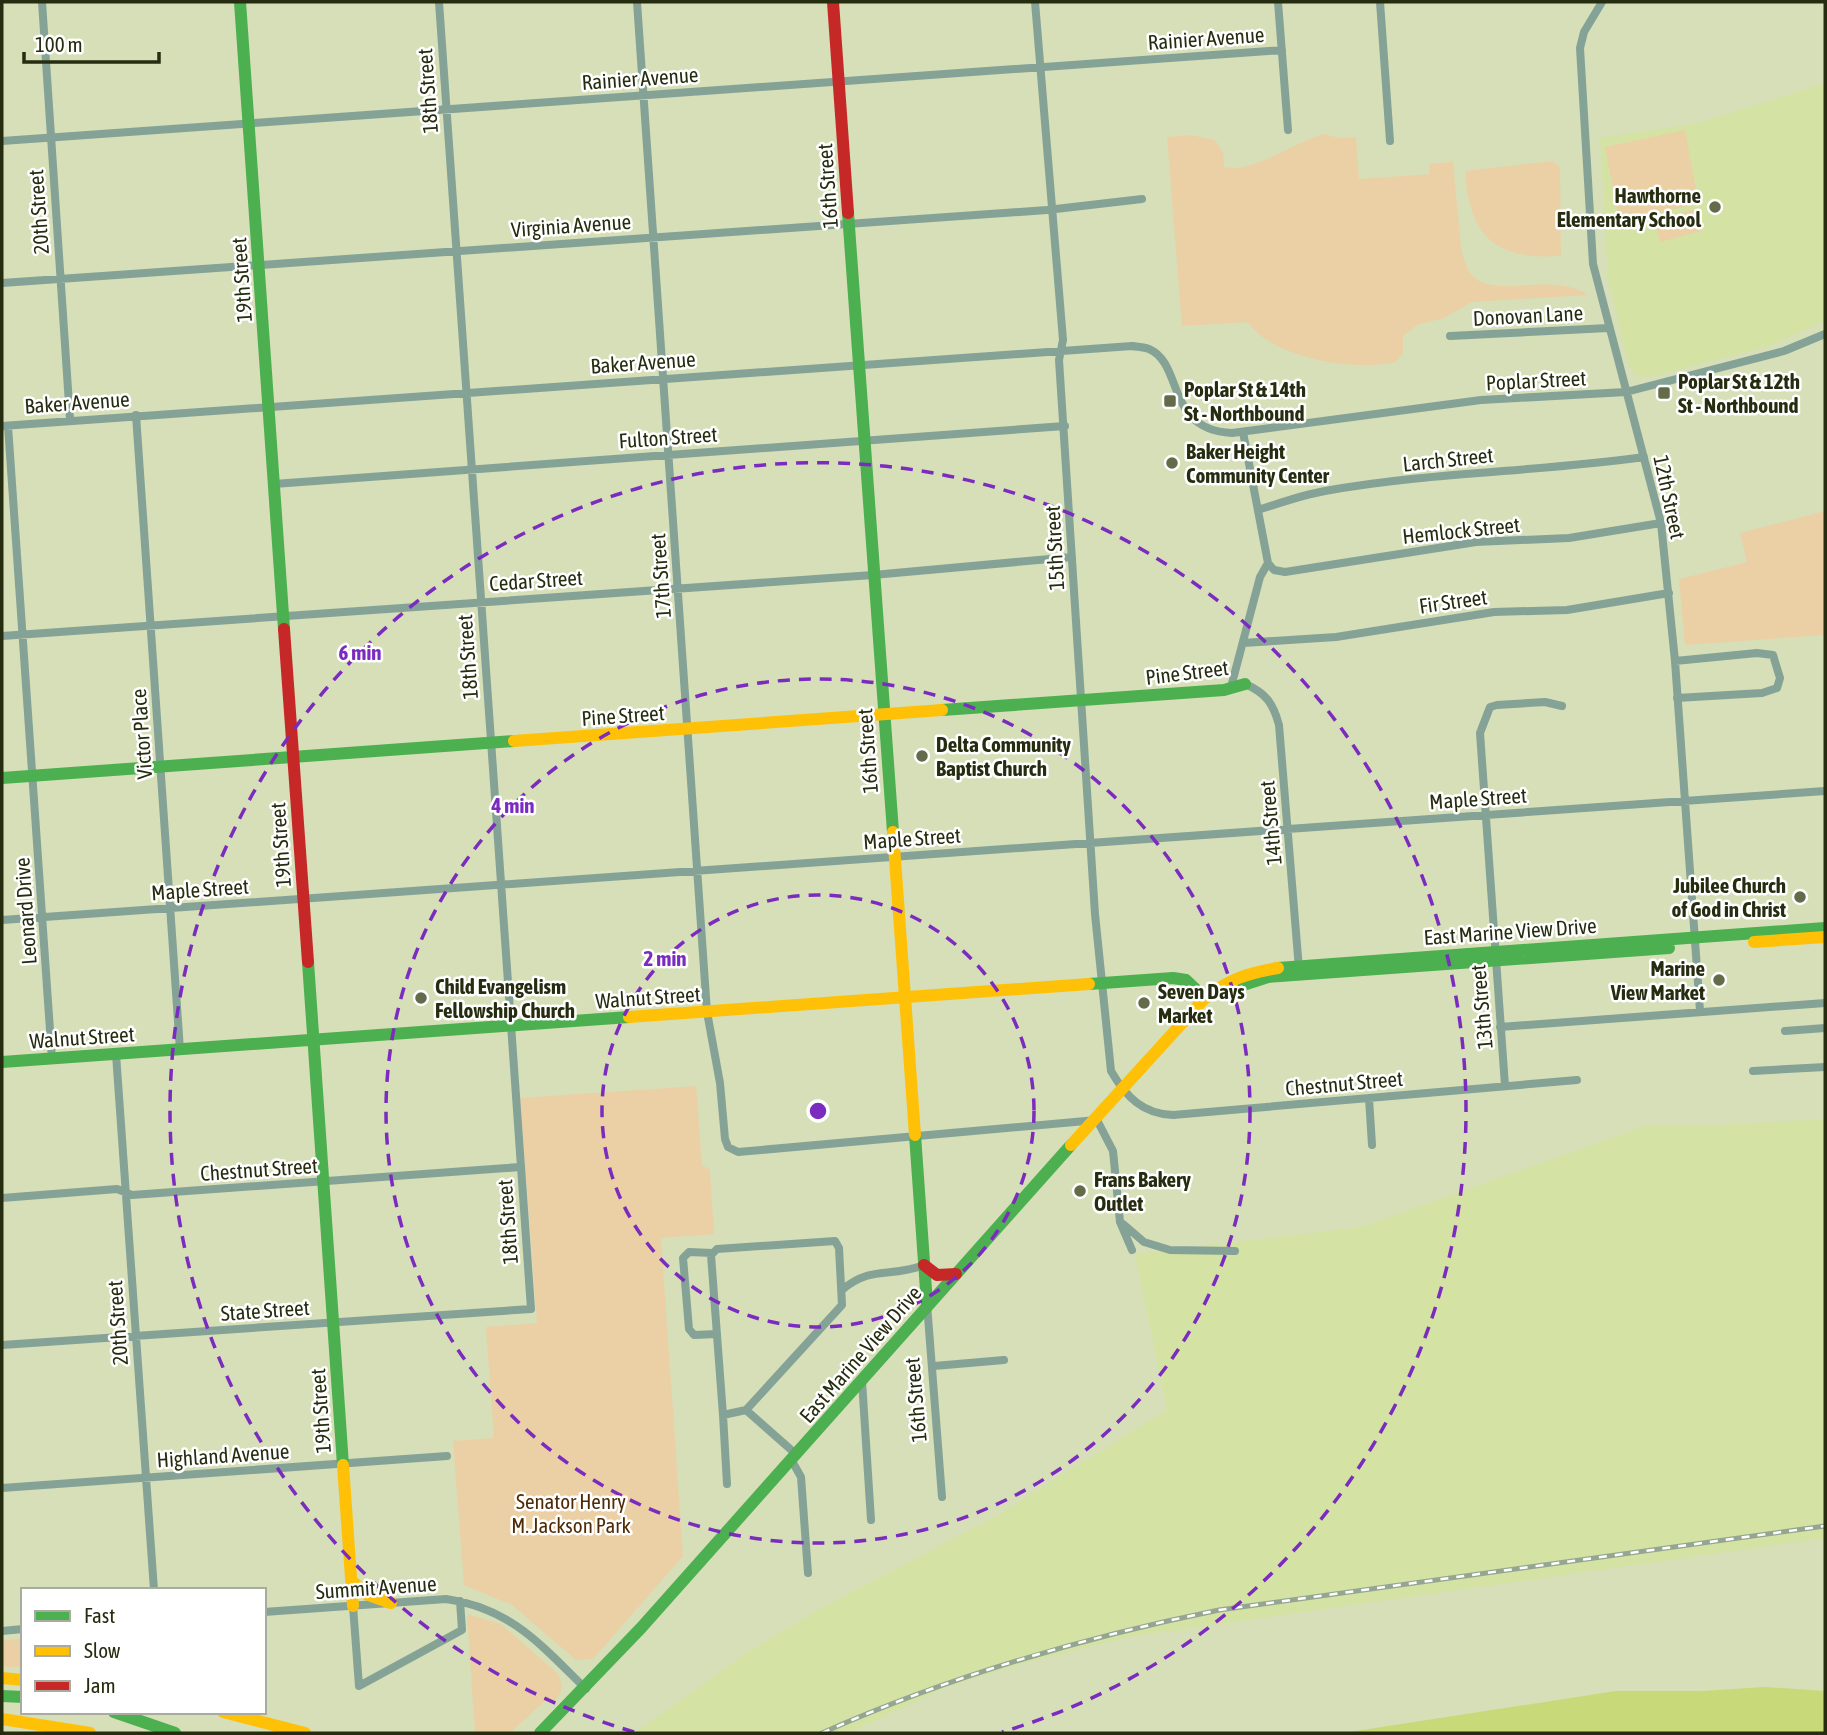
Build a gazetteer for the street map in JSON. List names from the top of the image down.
{
  "streets": {
    "main road": [
      "16th Street",
      "19th Street",
      "Pine Street",
      "East Marine View Drive",
      "Walnut Street"
    ],
    "street": [
      "Rainier Avenue",
      "18th Street",
      "20th Street",
      "Virginia Avenue",
      "Donovan Lane",
      "Baker Avenue",
      "Poplar Street",
      "Fulton Street",
      "Larch Street",
      "12th Street",
      "Hemlock Street",
      "15th Street",
      "17th Street",
      "Cedar Street",
      "Fir Street",
      "Victor Place",
      "Maple Street",
      "14th Street",
      "Leonard Drive",
      "13th Street",
      "Chestnut Street",
      "State Street",
      "Highland Avenue",
      "Summit Avenue"
    ]
  },
  "crossings": [
    ["Rainier Avenue", "18th Street"],
    ["Rainier Avenue", "16th Street"],
    ["Rainier Avenue", "20th Street"],
    ["Rainier Avenue", "19th Street"],
    ["Rainier Avenue", "15th Street"],
    ["Rainier Avenue", "17th Street"],
    ["18th Street", "Virginia Avenue"],
    ["18th Street", "Baker Avenue"],
    ["18th Street", "Fulton Street"],
    ["18th Street", "Cedar Street"],
    ["18th Street", "Pine Street"],
    ["18th Street", "Maple Street"],
    ["18th Street", "Walnut Street"],
    ["18th Street", "Chestnut Street"],
    ["18th Street", "State Street"],
    ["16th Street", "Virginia Avenue"],
    ["16th Street", "Baker Avenue"],
    ["16th Street", "Fulton Street"],
    ["16th Street", "17th Street"],
    ["16th Street", "Cedar Street"],
    ["16th Street", "Pine Street"],
    ["16th Street", "Maple Street"],
    ["16th Street", "East Marine View Drive"],
    ["16th Street", "Walnut Street"],
    ["20th Street", "Virginia Avenue"],
    ["20th Street", "Baker Avenue"],
    ["20th Street", "Walnut Street"],
    ["20th Street", "Chestnut Street"],
    ["20th Street", "State Street"],
    ["20th Street", "Highland Avenue"],
    ["Virginia Avenue", "19th Street"],
    ["Virginia Avenue", "15th Street"],
    ["Virginia Avenue", "17th Street"],
    ["19th Street", "Baker Avenue"],
    ["19th Street", "Fulton Street"],
    ["19th Street", "Cedar Street"],
    ["19th Street", "Pine Street"],
    ["19th Street", "Maple Street"],
    ["19th Street", "Walnut Street"],
    ["19th Street", "Chestnut Street"],
    ["19th Street", "State Street"],
    ["19th Street", "Highland Avenue"],
    ["19th Street", "Summit Avenue"],
    ["Donovan Lane", "12th Street"],
    ["Baker Avenue", "Poplar Street"],
    ["Baker Avenue", "15th Street"],
    ["Baker Avenue", "17th Street"],
    ["Baker Avenue", "Victor Place"],
    ["Baker Avenue", "Leonard Drive"],
    ["Poplar Street", "12th Street"],
    ["Fulton Street", "15th Street"],
    ["Fulton Street", "17th Street"],
    ["Larch Street", "12th Street"],
    ["12th Street", "Hemlock Street"],
    ["12th Street", "Fir Street"],
    ["12th Street", "Maple Street"],
    ["12th Street", "East Marine View Drive"],
    ["15th Street", "Cedar Street"],
    ["15th Street", "Pine Street"],
    ["15th Street", "Maple Street"],
    ["15th Street", "East Marine View Drive"],
    ["15th Street", "Walnut Street"],
    ["15th Street", "Chestnut Street"],
    ["17th Street", "Cedar Street"],
    ["17th Street", "Pine Street"],
    ["17th Street", "Maple Street"],
    ["17th Street", "Walnut Street"],
    ["Cedar Street", "Victor Place"],
    ["Cedar Street", "Leonard Drive"],
    ["Pine Street", "Victor Place"],
    ["Pine Street", "14th Street"],
    ["Pine Street", "Leonard Drive"],
    ["Victor Place", "Maple Street"],
    ["Victor Place", "Walnut Street"],
    ["Maple Street", "14th Street"],
    ["Maple Street", "Leonard Drive"],
    ["Maple Street", "13th Street"],
    ["14th Street", "East Marine View Drive"],
    ["Leonard Drive", "Walnut Street"],
    ["East Marine View Drive", "Walnut Street"],
    ["East Marine View Drive", "13th Street"],
    ["East Marine View Drive", "Chestnut Street"],
    ["East Marine View Drive", "Summit Avenue"],
    ["13th Street", "Chestnut Street"]
  ],
  "parks": ["Senator Henry M. Jackson Park"],
  "places": {
    "other": [
      "Hawthorne Elementary School",
      "Baker Height Community Center",
      "Delta Community Baptist Church",
      "Jubilee Church of God in Christ",
      "Marine View Market",
      "Child Evangelism Fellowship Church",
      "Seven Days Market",
      "Frans Bakery Outlet"
    ],
    "transit": ["Poplar St & 12th St - Northbound", "Poplar St & 14th St - Northbound"]
  },
  "legend": ["Fast", "Slow", "Jam"],
  "scale_bar": "100 m",
  "rings": ["6 min", "4 min", "2 min"]
}
